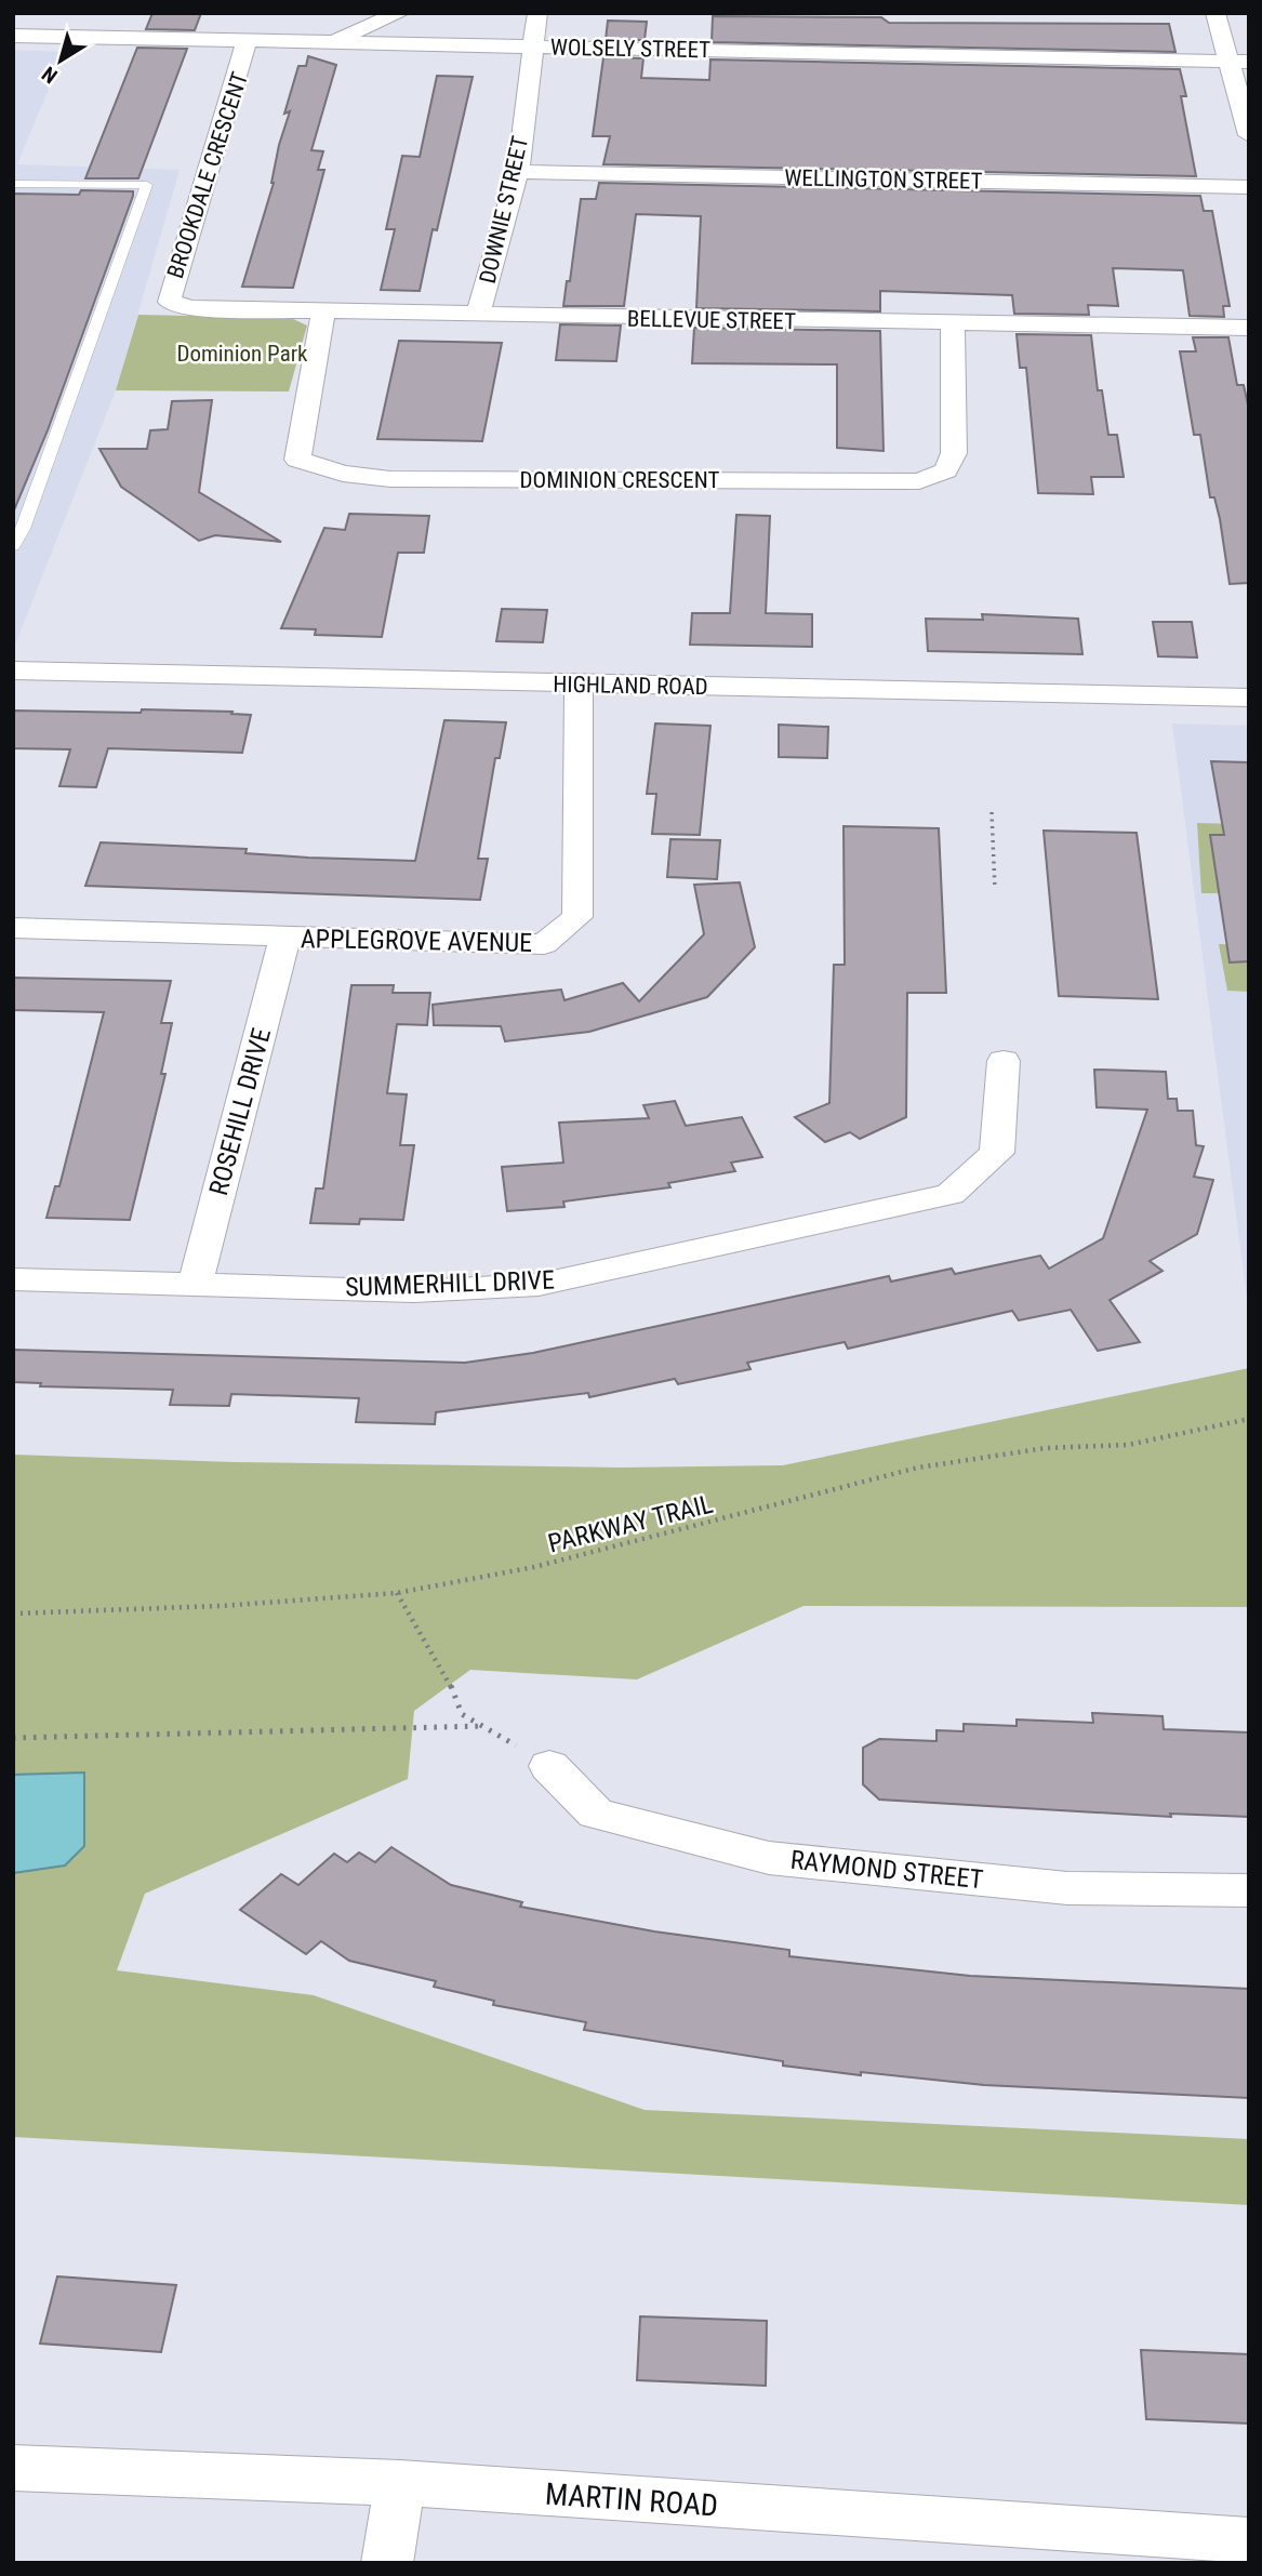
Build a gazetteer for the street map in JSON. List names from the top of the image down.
{
  "streets": {
    "street": [
      "WOLSELY STREET",
      "BROOKDALE CRESCENT",
      "WELLINGTON STREET",
      "DOWNIE STREET",
      "BELLEVUE STREET",
      "DOMINION CRESCENT",
      "HIGHLAND ROAD",
      "APPLEGROVE AVENUE",
      "ROSEHILL DRIVE",
      "SUMMERHILL DRIVE",
      "RAYMOND STREET",
      "MARTIN ROAD"
    ],
    "path": ["PARKWAY TRAIL"]
  },
  "crossings": [
    ["WOLSELY STREET", "BROOKDALE CRESCENT"],
    ["WOLSELY STREET", "DOWNIE STREET"],
    ["BROOKDALE CRESCENT", "BELLEVUE STREET"],
    ["WELLINGTON STREET", "DOWNIE STREET"],
    ["DOWNIE STREET", "BELLEVUE STREET"],
    ["BELLEVUE STREET", "DOMINION CRESCENT"],
    ["HIGHLAND ROAD", "APPLEGROVE AVENUE"],
    ["APPLEGROVE AVENUE", "ROSEHILL DRIVE"],
    ["ROSEHILL DRIVE", "SUMMERHILL DRIVE"]
  ],
  "parks": ["Dominion Park"],
  "north": "bottom left"
}
